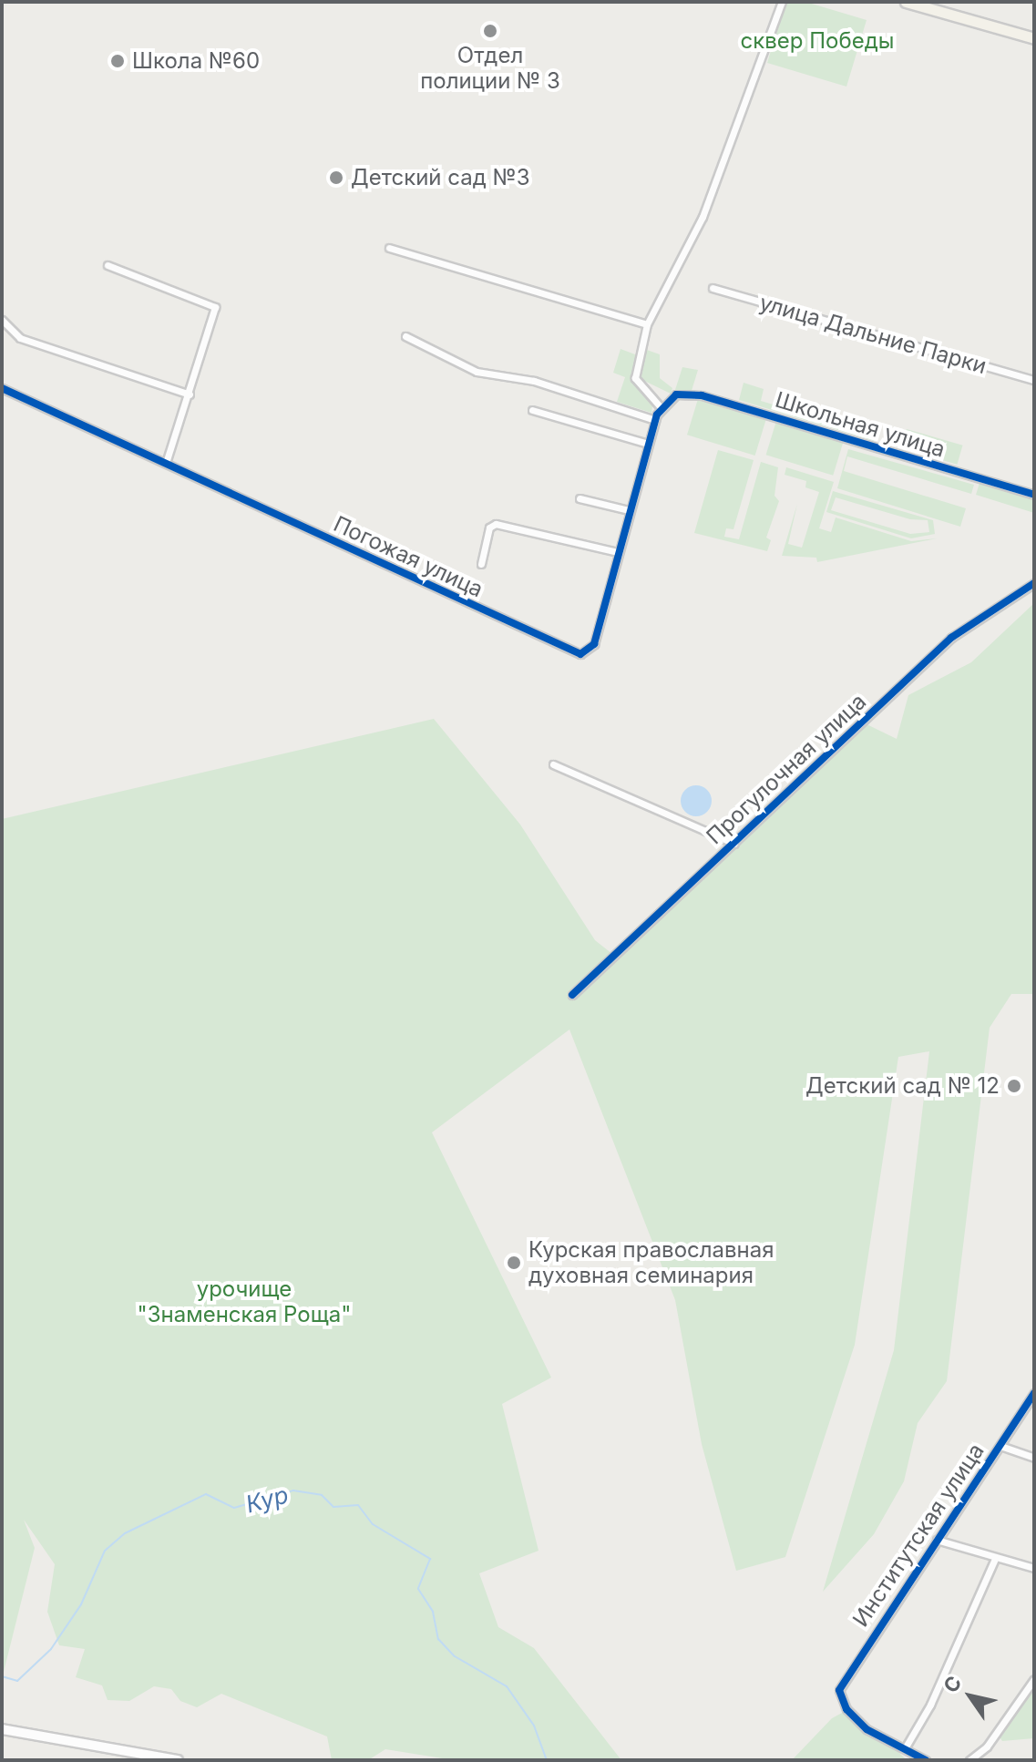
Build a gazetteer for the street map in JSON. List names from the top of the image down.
{
  "streets": {
    "street": [
      "улица Дальние Парки",
      "Школьная улица",
      "Погожая улица",
      "Прогулочная улица",
      "Институтская улица"
    ]
  },
  "crossings": [
    ["Школьная улица", "Погожая улица"]
  ],
  "water": ["Кур"],
  "parks": ["сквер Победы", "урочище \"Знаменская Роща\""],
  "places": [
    "Отдел полиции № 3",
    "Школа №60",
    "Детский сад №3",
    "Детский сад № 12",
    "Курская православная духовная семинария"
  ],
  "north": "top left"
}
